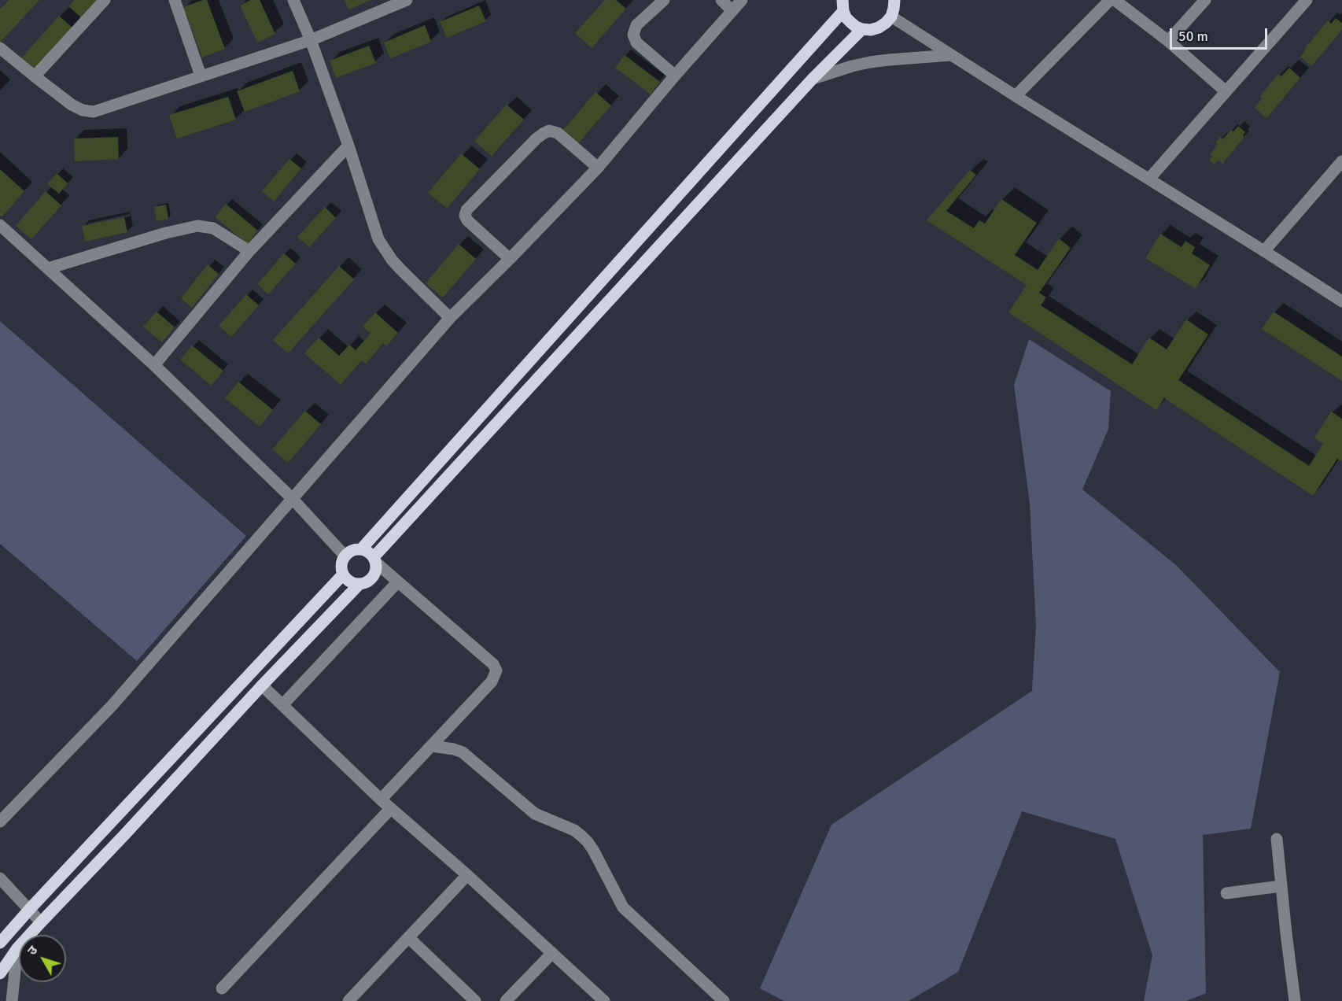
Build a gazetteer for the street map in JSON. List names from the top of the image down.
{
  "scale_bar": "50 m",
  "north": "top left"
}
